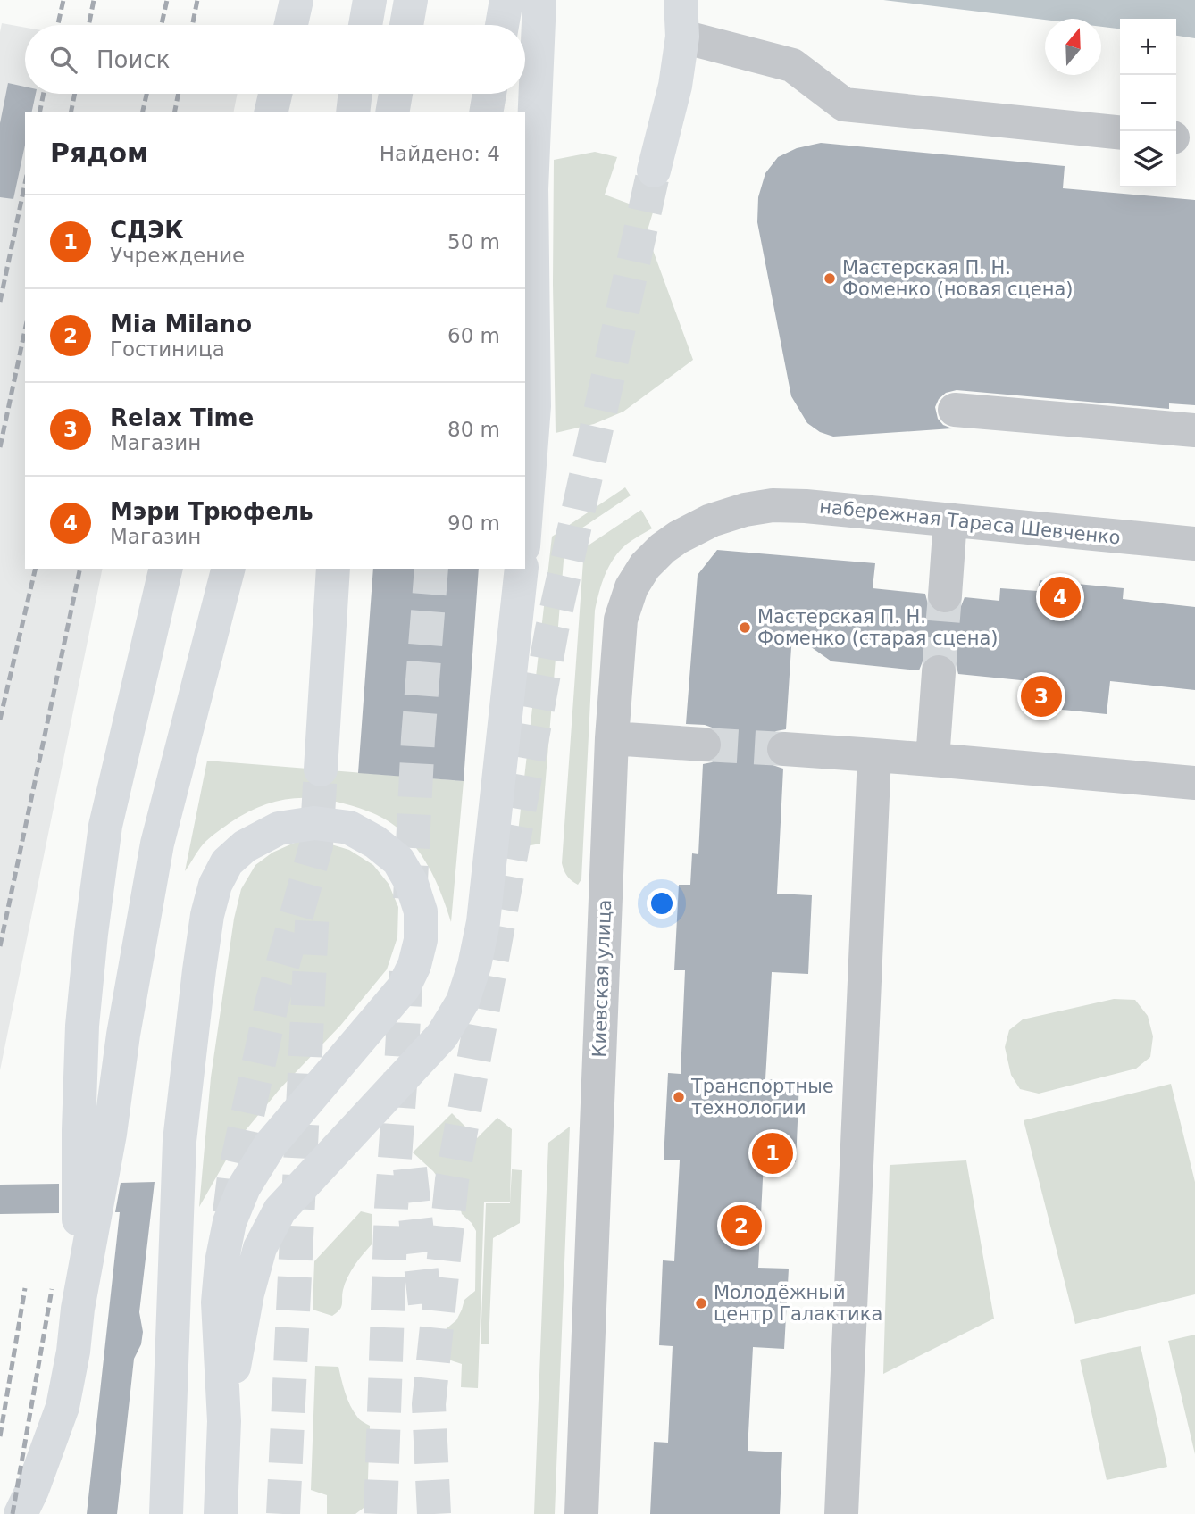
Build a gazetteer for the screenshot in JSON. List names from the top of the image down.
{
  "streets": {
    "street": ["набережная Тараса Шевченко", "Киевская улица"]
  },
  "crossings": [
    ["набережная Тараса Шевченко", "Киевская улица"]
  ],
  "places": [
    "Мастерская П. Н. Фоменко (новая сцена)",
    "Мастерская П. Н. Фоменко (старая сцена)",
    "Транспортные технологии",
    "Молодёжный центр Галактика"
  ],
  "north": "top",
  "page": {
    "map_buttons": ["+", "−"],
    "search": "Поиск",
    "heading": ["Рядом", "Найдено: 4"],
    "list": [
      {
        "mark": "1",
        "name": "СДЭК",
        "note": "Учреждение",
        "value": "50 m"
      },
      {
        "mark": "2",
        "name": "Mia Milano",
        "note": "Гостиница",
        "value": "60 m"
      },
      {
        "mark": "3",
        "name": "Relax Time",
        "note": "Магазин",
        "value": "80 m"
      },
      {
        "mark": "4",
        "name": "Мэри Трюфель",
        "note": "Магазин",
        "value": "90 m"
      }
    ],
    "pins": [
      "4",
      "3",
      "1",
      "2"
    ]
  }
}
